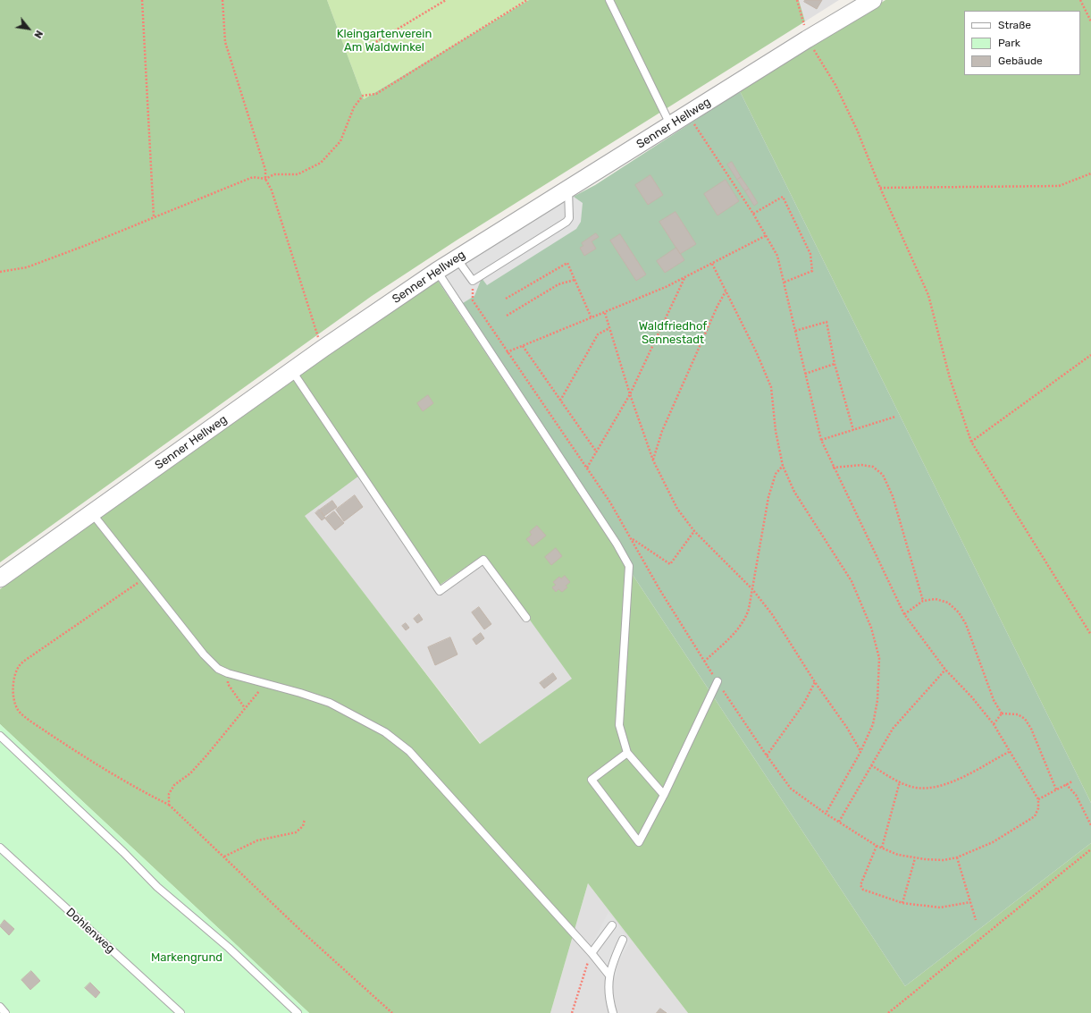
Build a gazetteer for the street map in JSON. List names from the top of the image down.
{
  "streets": {
    "street": ["Senner Hellweg"],
    "lane": ["Dohlenweg"]
  },
  "parks": ["Kleingartenverein Am Waldwinkel", "Waldfriedhof Sennestadt", "Markengrund"],
  "legend": ["Straße", "Park", "Gebäude"],
  "north": "bottom right"
}
